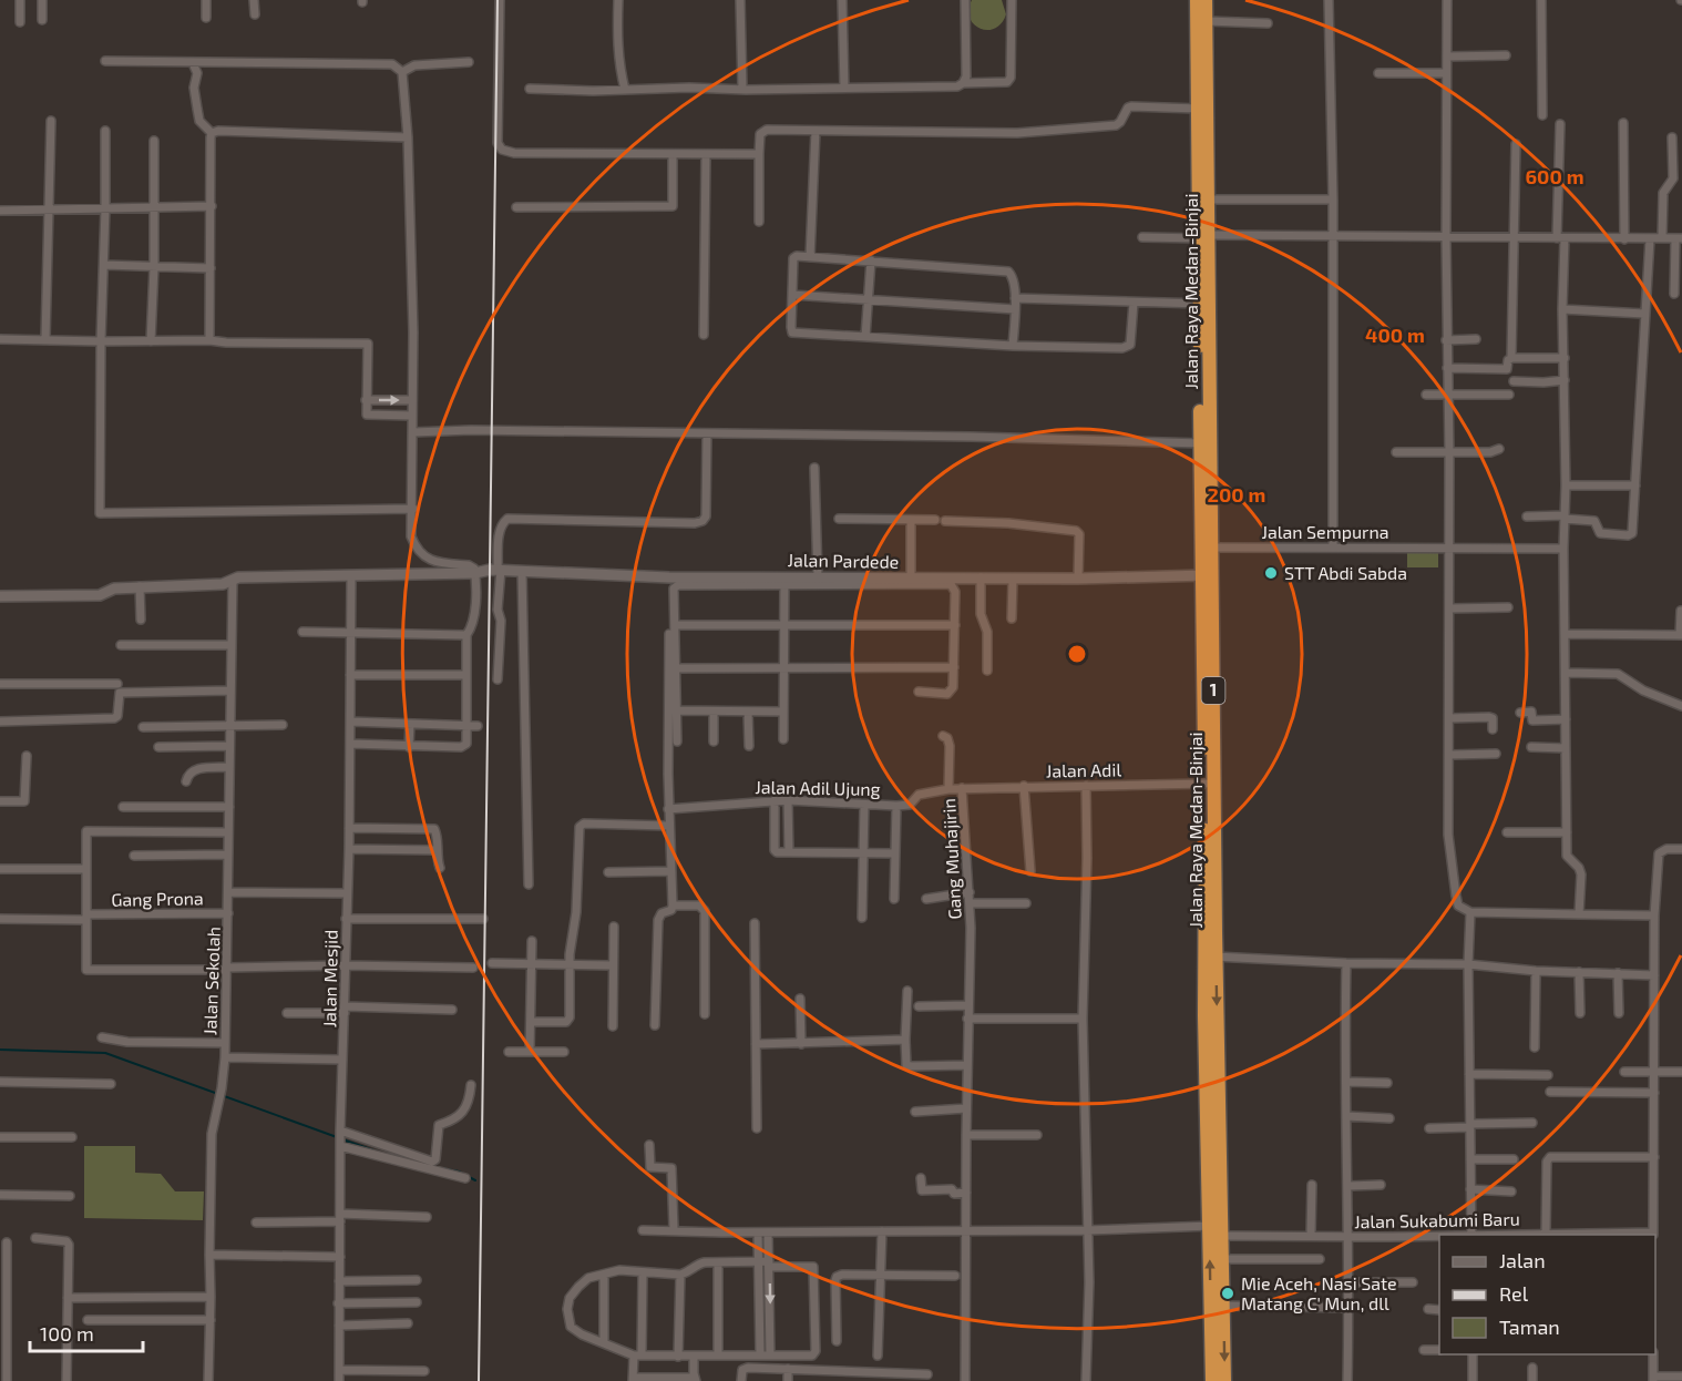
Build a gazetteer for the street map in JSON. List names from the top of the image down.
{
  "streets": {
    "highway": ["Jalan Raya Medan-Binjai", "1"],
    "street": [
      "Jalan Sempurna",
      "Jalan Pardede",
      "Jalan Adil",
      "Jalan Adil Ujung",
      "Gang Muhajirin",
      "Gang Prona",
      "Jalan Mesjid",
      "Jalan Sekolah",
      "Jalan Sukabumi Baru"
    ]
  },
  "crossings": [
    ["Jalan Raya Medan-Binjai", "Jalan Sempurna"],
    ["Jalan Raya Medan-Binjai", "Jalan Pardede"],
    ["Jalan Raya Medan-Binjai", "Jalan Adil"],
    ["Jalan Raya Medan-Binjai", "Jalan Sukabumi Baru"],
    ["Jalan Pardede", "Jalan Mesjid"],
    ["Jalan Pardede", "Jalan Sekolah"],
    ["Jalan Adil", "Jalan Adil Ujung"],
    ["Jalan Adil", "Gang Muhajirin"],
    ["Jalan Adil Ujung", "Gang Muhajirin"],
    ["Gang Muhajirin", "Jalan Sukabumi Baru"],
    ["Gang Prona", "Jalan Sekolah"]
  ],
  "places": ["STT Abdi Sabda", "Mie Aceh, Nasi Sate Matang C' Mun, dll"],
  "legend": ["Jalan", "Rel", "Taman"],
  "scale_bar": "100 m",
  "rings": ["600 m", "400 m", "200 m"]
}
